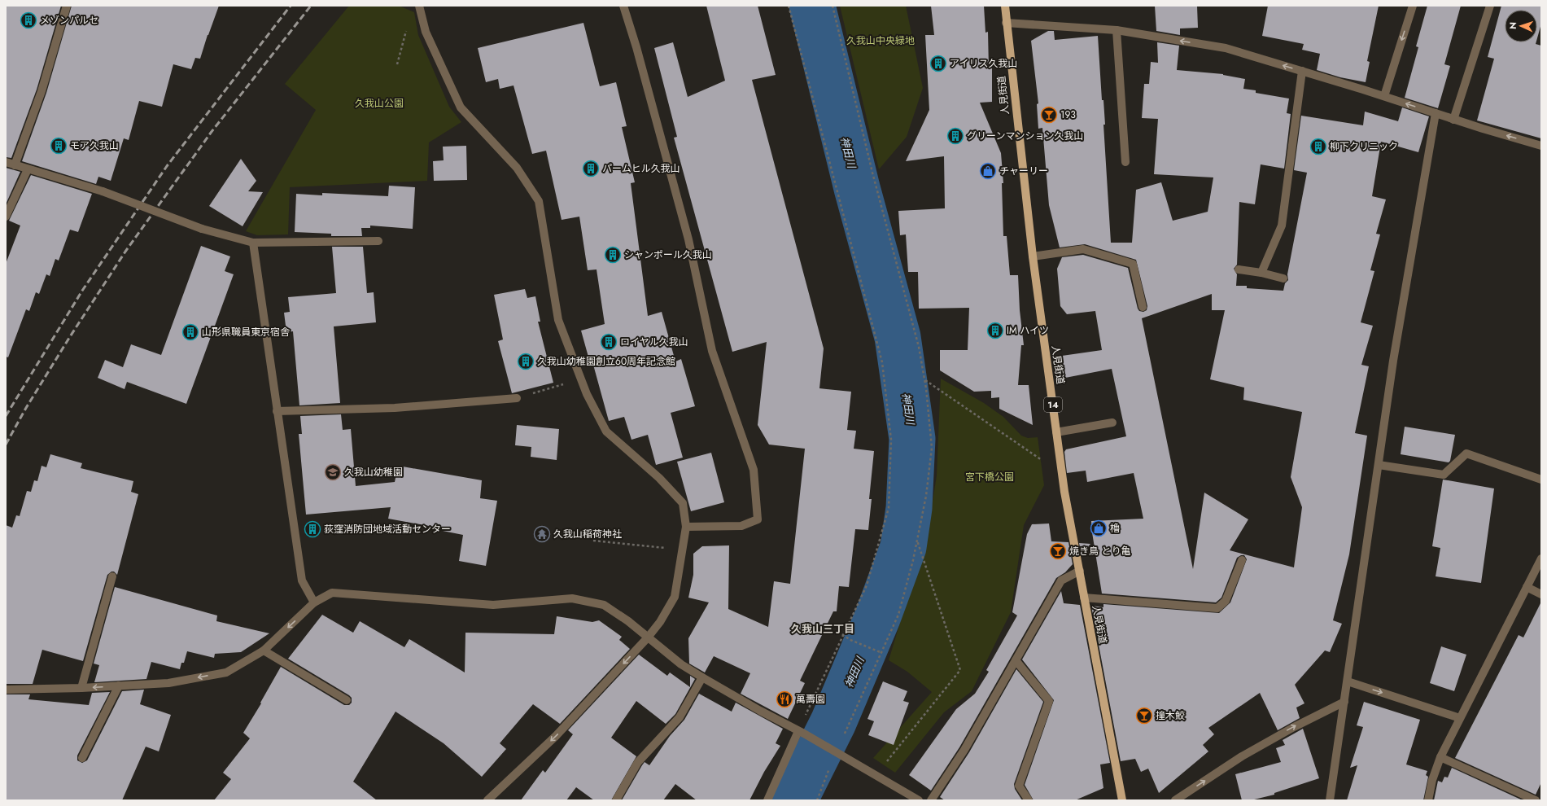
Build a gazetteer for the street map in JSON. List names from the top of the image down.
{
  "streets": {
    "main road": ["人見街道", "14"]
  },
  "districts": ["久我山三丁目"],
  "water": ["神田川"],
  "parks": ["久我山中央緑地", "久我山公園", "宮下橋公園"],
  "places": {
    "building": [
      "メゾンパルセ",
      "アイリス久我山",
      "グリーンマンション久我山",
      "モア久我山",
      "柳下クリニック",
      "パームヒル久我山",
      "シャンポール久我山",
      "IM ハイツ",
      "山形県職員東京宿舎",
      "ロイヤル久我山",
      "久我山幼稚園創立60周年記念館",
      "荻窪消防団地域活動センター"
    ],
    "bar": ["193", "焼き鳥 とり亀", "撞木鮫"],
    "shop": ["チャーリー", "櫓"],
    "school or university": ["久我山幼稚園"],
    "temple": ["久我山稲荷神社"],
    "restaurant": ["萬壽園"]
  },
  "north": "left"
}
